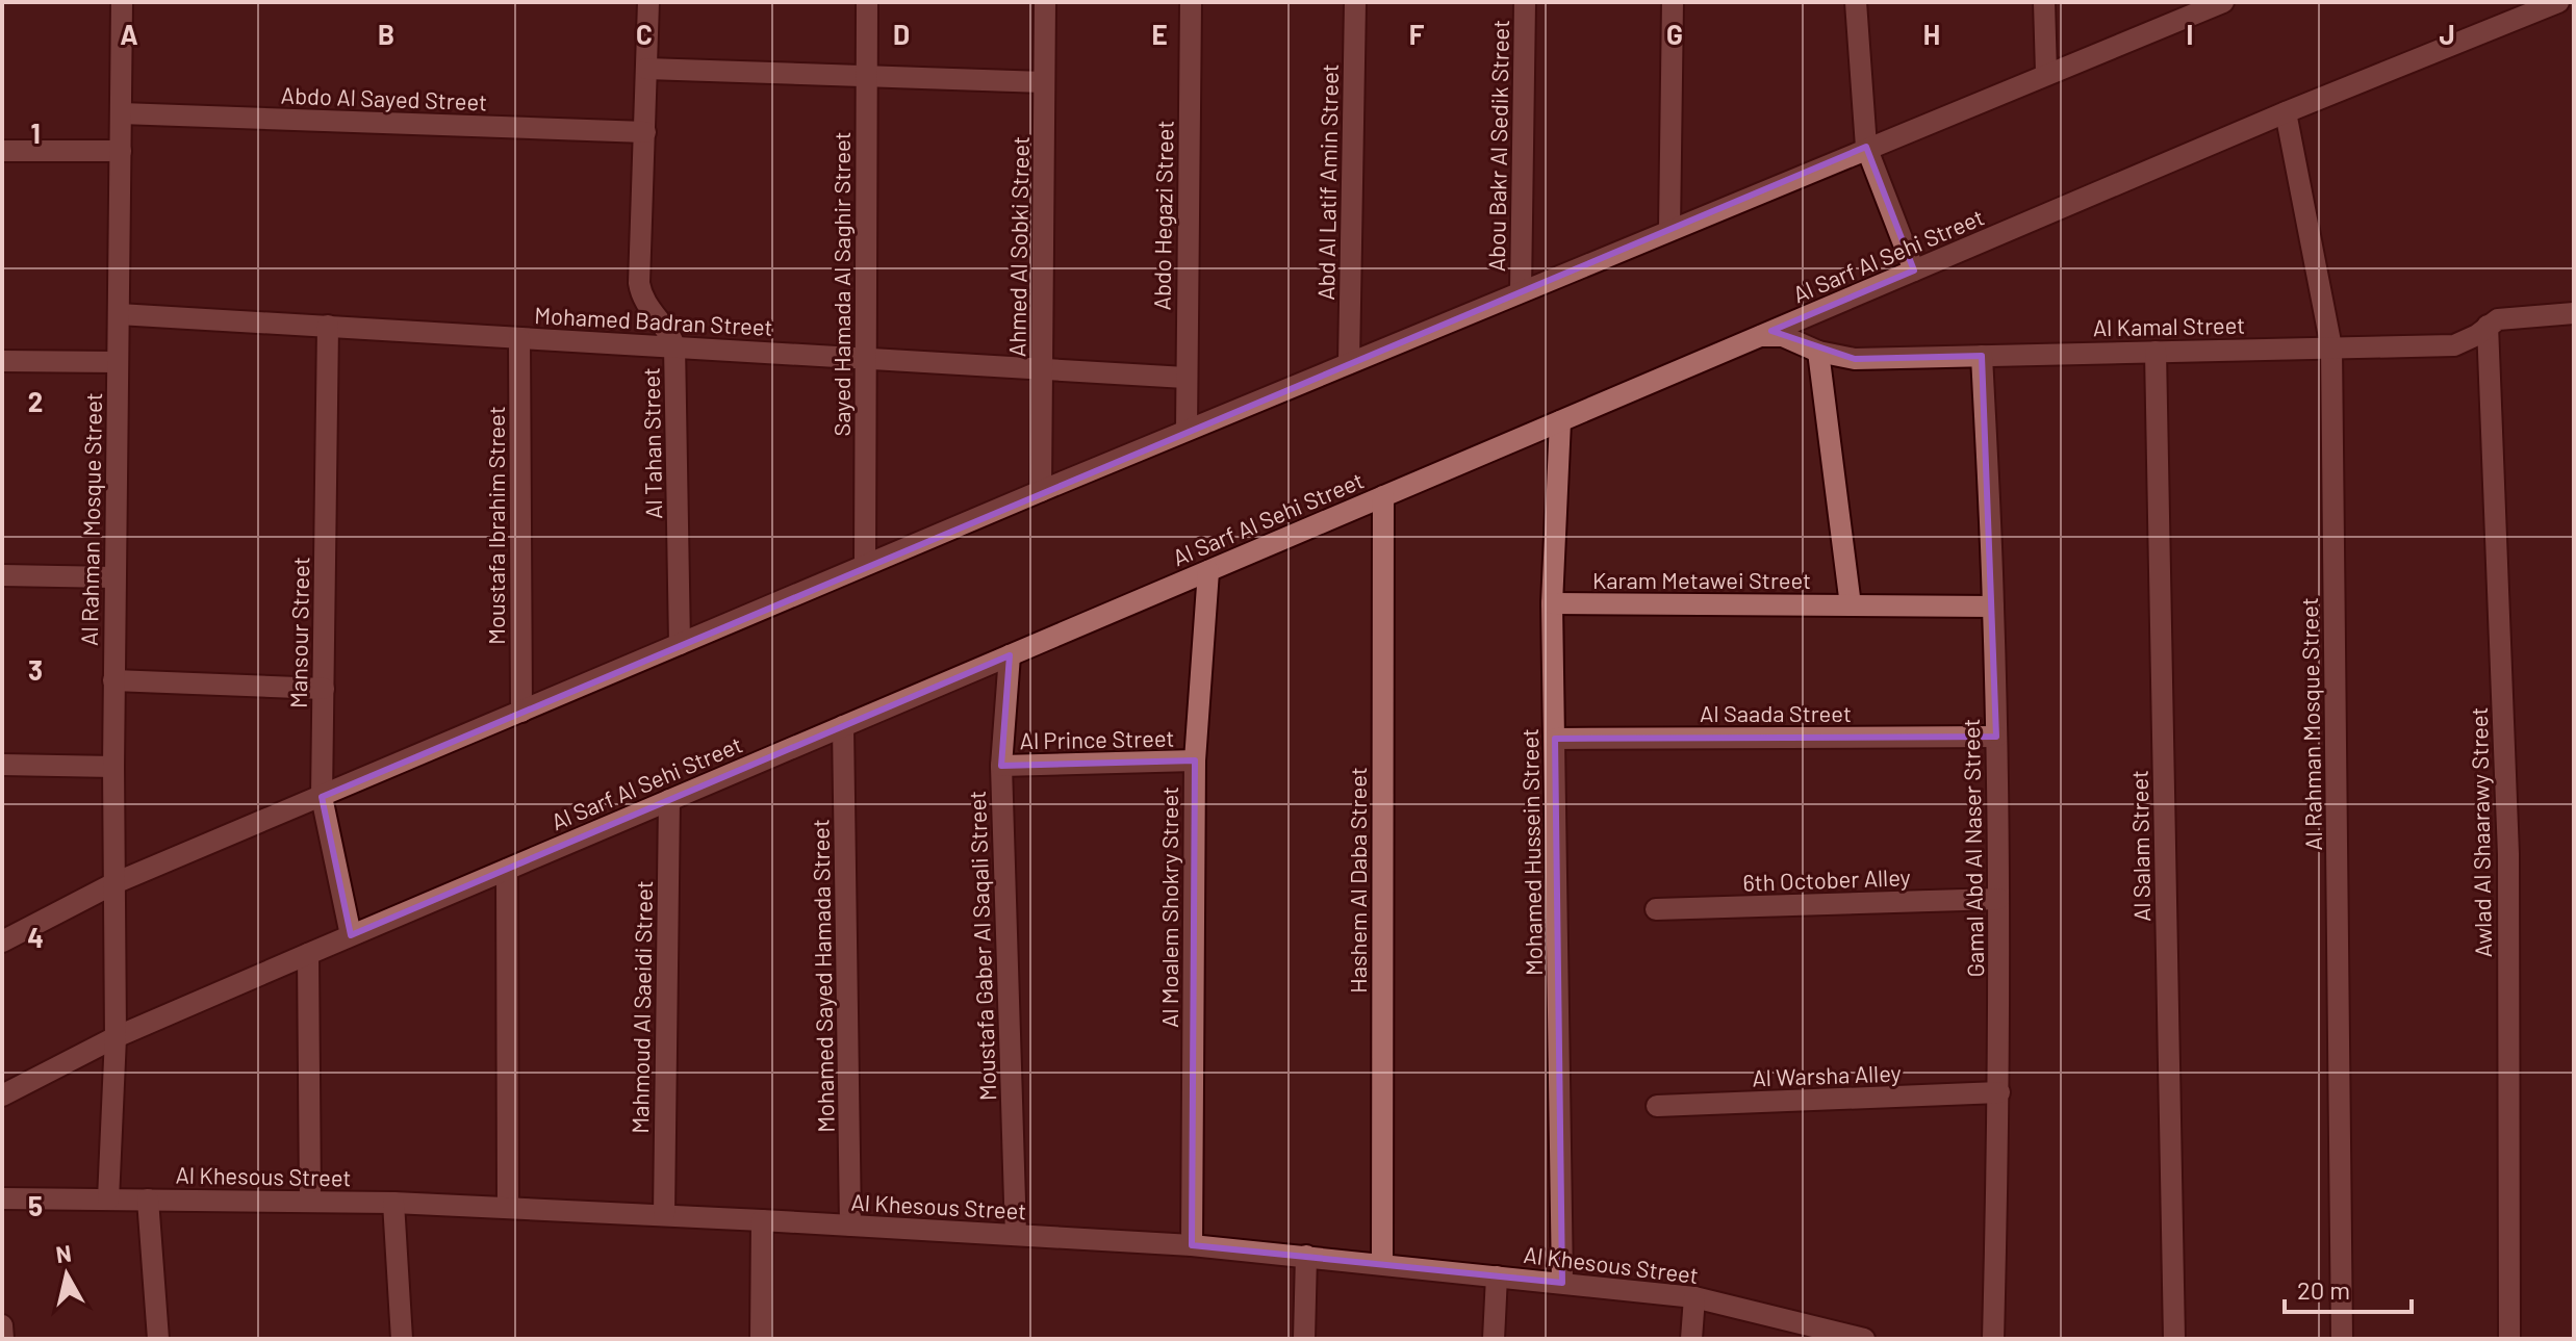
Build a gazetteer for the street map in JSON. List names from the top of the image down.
{
  "streets": {
    "street": [
      "Abdo Al Sayed Street",
      "Abou Bakr Al Sedik Street",
      "Abd Al Latif Amin Street",
      "Abdo Hegazi Street",
      "Ahmed Al Sobki Street",
      "Al Sarf Al Sehi Street",
      "Sayed Hamada Al Saghir Street",
      "Mohamed Badran Street",
      "Al Kamal Street",
      "Al Tahan Street",
      "Al Rahman Mosque Street",
      "Moustafa Ibrahim Street",
      "Karam Metawei Street",
      "Mansour Street",
      "Al Saada Street",
      "Al Prince Street",
      "Awlad Al Shaarawy Street",
      "Al Salam Street",
      "Gamal Abd Al Naser Street",
      "Mohamed Hussein Street",
      "6th October Alley",
      "Hashem Al Daba Street",
      "Al Moalem Shokry Street",
      "Moustafa Gaber Al Saqali Street",
      "Mohamed Sayed Hamada Street",
      "Mahmoud Al Saeidi Street",
      "Al Warsha Alley",
      "Al Khesous Street"
    ]
  },
  "crossings": [
    ["Abdo Al Sayed Street", "Al Tahan Street"],
    ["Abdo Al Sayed Street", "Al Rahman Mosque Street"],
    ["Abdo Hegazi Street", "Mohamed Badran Street"],
    ["Ahmed Al Sobki Street", "Mohamed Badran Street"],
    ["Al Sarf Al Sehi Street", "Al Kamal Street"],
    ["Al Sarf Al Sehi Street", "Al Rahman Mosque Street"],
    ["Al Sarf Al Sehi Street", "Mansour Street"],
    ["Al Sarf Al Sehi Street", "Mohamed Hussein Street"],
    ["Al Sarf Al Sehi Street", "Hashem Al Daba Street"],
    ["Al Sarf Al Sehi Street", "Al Moalem Shokry Street"],
    ["Al Sarf Al Sehi Street", "Moustafa Gaber Al Saqali Street"],
    ["Al Sarf Al Sehi Street", "Mohamed Sayed Hamada Street"],
    ["Al Sarf Al Sehi Street", "Mahmoud Al Saeidi Street"],
    ["Sayed Hamada Al Saghir Street", "Mohamed Badran Street"],
    ["Mohamed Badran Street", "Al Tahan Street"],
    ["Mohamed Badran Street", "Al Rahman Mosque Street"],
    ["Mohamed Badran Street", "Moustafa Ibrahim Street"],
    ["Mohamed Badran Street", "Mansour Street"],
    ["Al Kamal Street", "Al Rahman Mosque Street"],
    ["Al Kamal Street", "Karam Metawei Street"],
    ["Al Kamal Street", "Awlad Al Shaarawy Street"],
    ["Al Kamal Street", "Al Salam Street"],
    ["Al Kamal Street", "Gamal Abd Al Naser Street"],
    ["Al Rahman Mosque Street", "Al Khesous Street"],
    ["Karam Metawei Street", "Gamal Abd Al Naser Street"],
    ["Karam Metawei Street", "Mohamed Hussein Street"],
    ["Al Saada Street", "Gamal Abd Al Naser Street"],
    ["Al Saada Street", "Mohamed Hussein Street"],
    ["Al Prince Street", "Al Moalem Shokry Street"],
    ["Al Prince Street", "Moustafa Gaber Al Saqali Street"],
    ["Gamal Abd Al Naser Street", "6th October Alley"],
    ["Gamal Abd Al Naser Street", "Al Warsha Alley"],
    ["Mohamed Hussein Street", "Al Khesous Street"],
    ["Hashem Al Daba Street", "Al Khesous Street"],
    ["Al Moalem Shokry Street", "Al Khesous Street"],
    ["Moustafa Gaber Al Saqali Street", "Al Khesous Street"],
    ["Mohamed Sayed Hamada Street", "Al Khesous Street"],
    ["Mahmoud Al Saeidi Street", "Al Khesous Street"]
  ],
  "scale_bar": "20 m",
  "north": "top",
  "grid": {
    "columns": [
      "A",
      "B",
      "C",
      "D",
      "E",
      "F",
      "G",
      "H",
      "I",
      "J"
    ],
    "rows": [
      "1",
      "2",
      "3",
      "4",
      "5"
    ]
  }
}
